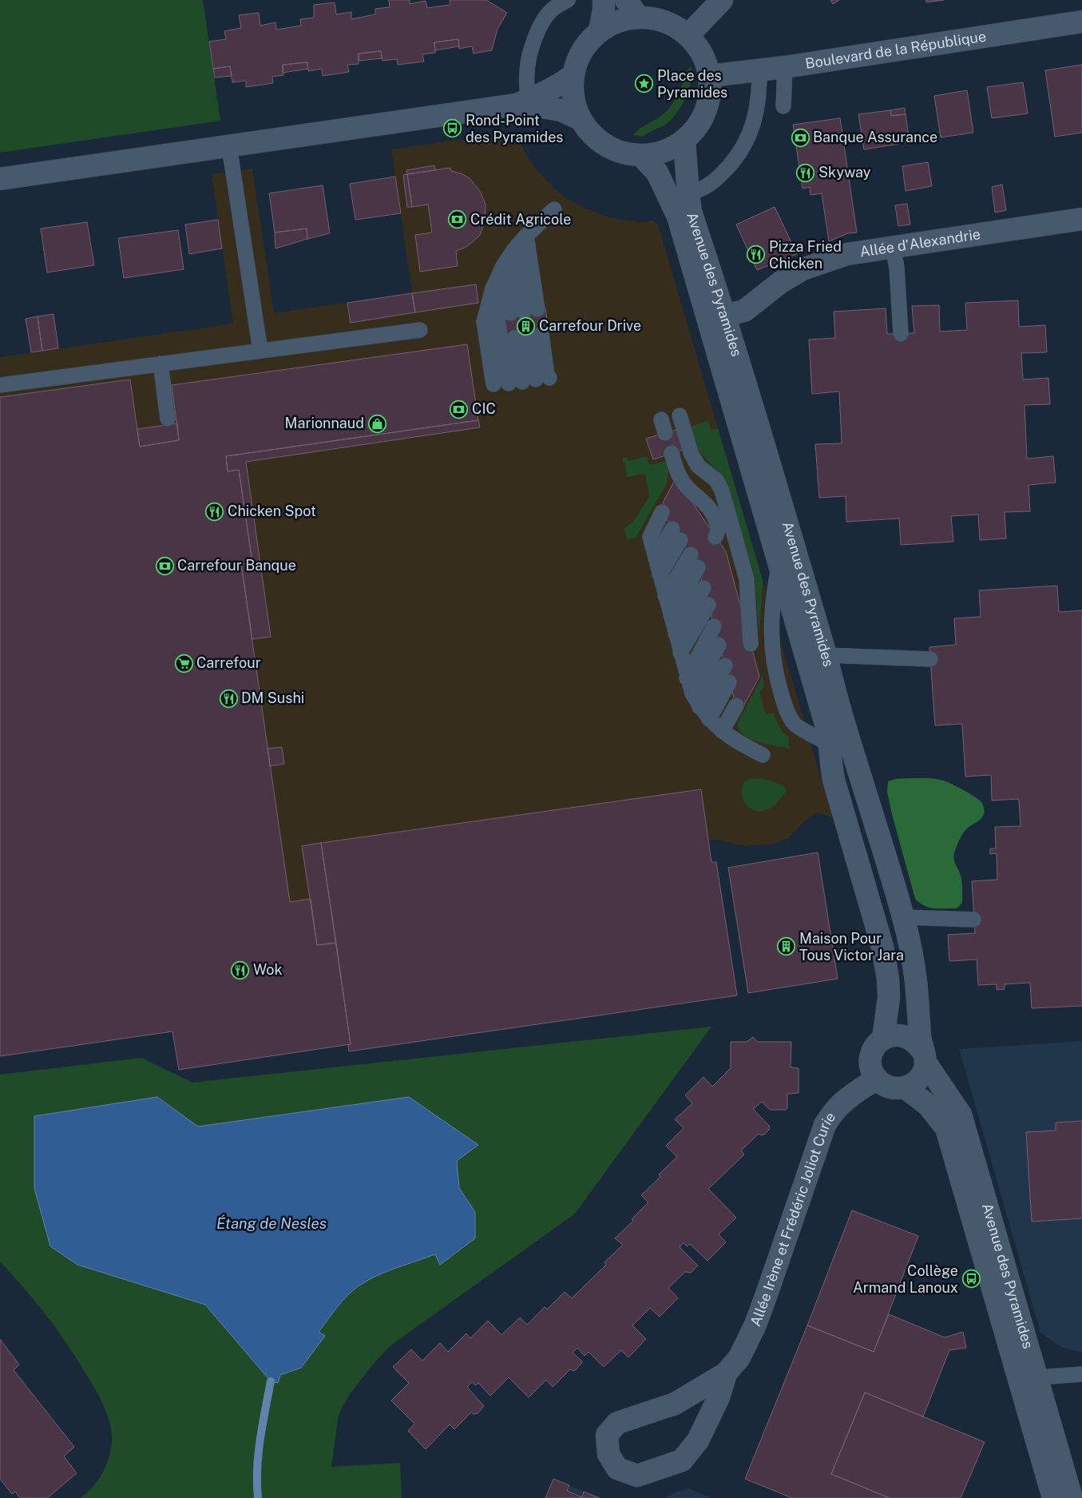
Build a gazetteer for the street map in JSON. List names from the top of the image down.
{
  "streets": {
    "main road": [
      "Boulevard de la République",
      "Allée d'Alexandrie",
      "Avenue des Pyramides",
      "Allée Irène et Frédéric Joliot Curie"
    ]
  },
  "crossings": [
    ["Boulevard de la République", "Avenue des Pyramides"],
    ["Allée d'Alexandrie", "Avenue des Pyramides"],
    ["Avenue des Pyramides", "Allée Irène et Frédéric Joliot Curie"]
  ],
  "water": ["Étang de Nesles"],
  "places": {
    "place": ["Place des Pyramides"],
    "bus stop": ["Rond-Point des Pyramides", "Collège Armand Lanoux"],
    "bank": [
      "Banque Assurance",
      "Crédit Agricole",
      "CIC",
      "Carrefour Banque"
    ],
    "restaurant": [
      "Skyway",
      "Pizza Fried Chicken",
      "Chicken Spot",
      "DM Sushi",
      "Wok"
    ],
    "building": ["Carrefour Drive", "Maison Pour Tous Victor Jara"],
    "shop": ["Marionnaud"],
    "supermarket": ["Carrefour"]
  }
}
